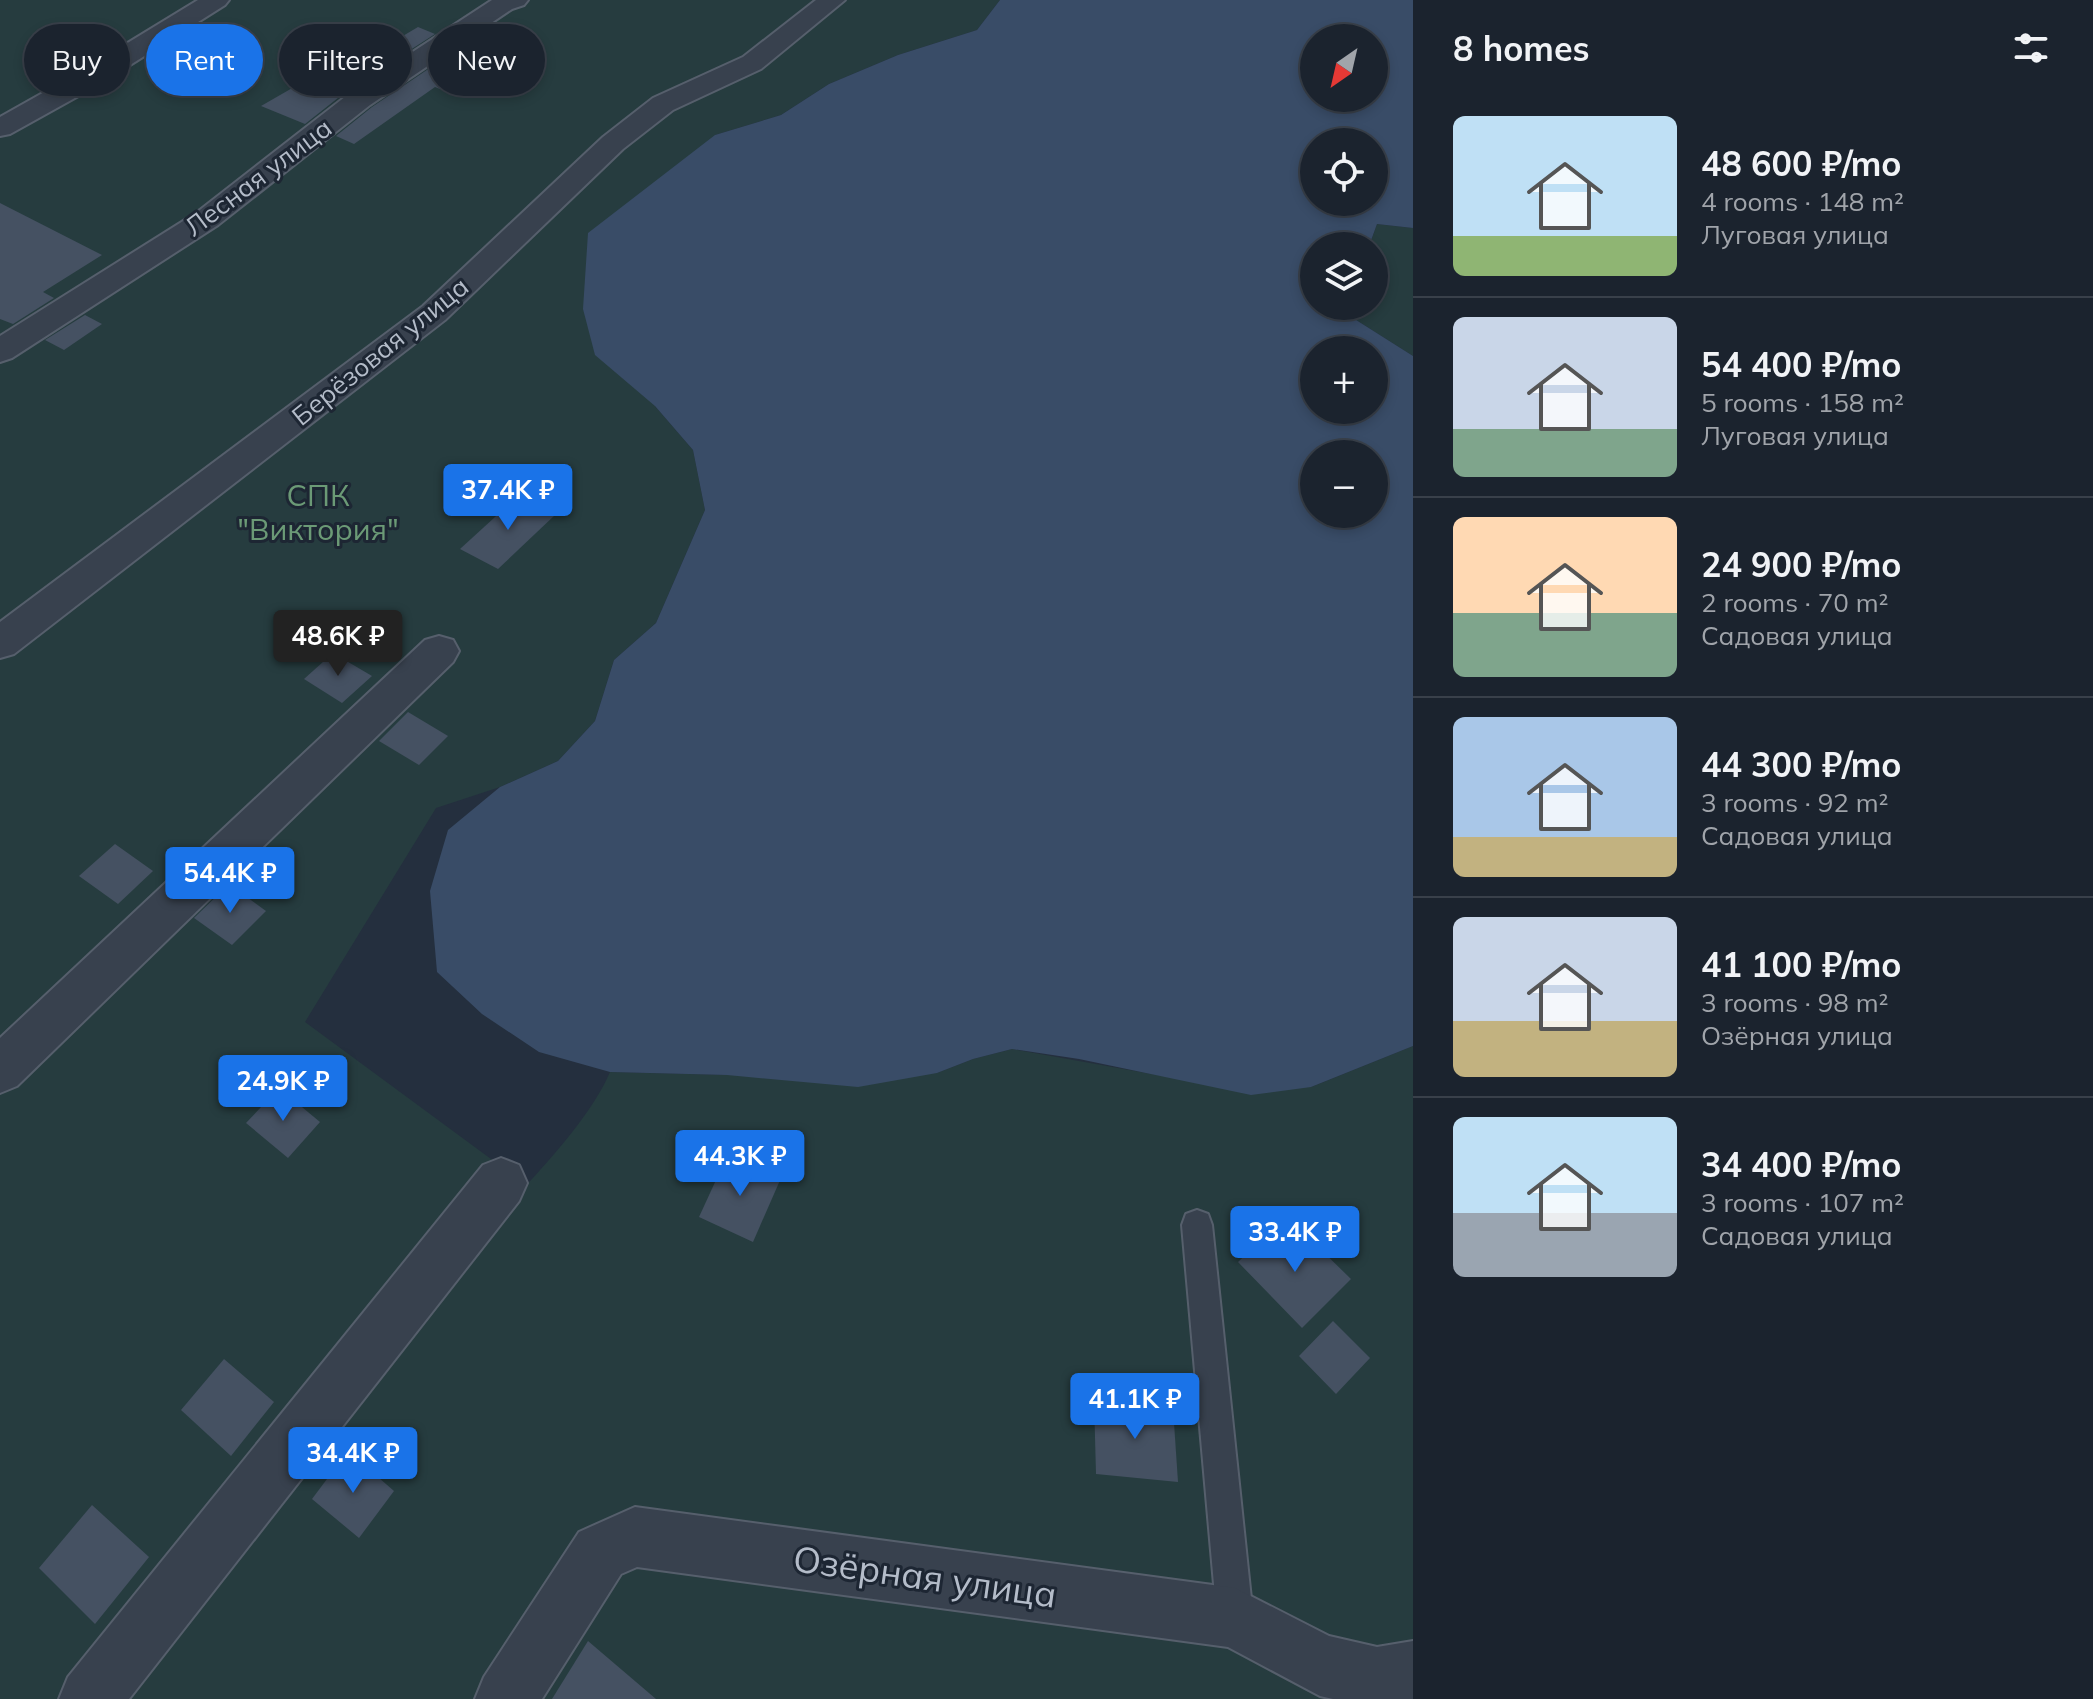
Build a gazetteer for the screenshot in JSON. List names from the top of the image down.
{
  "streets": {
    "street": ["Лесная улица", "Берёзовая улица", "Озёрная улица"]
  },
  "parks": ["СПК \"Виктория\""],
  "north": "bottom left",
  "page": {
    "heading": "8 homes",
    "map_buttons": ["+", "−"],
    "chip": [
      "Buy",
      "Rent",
      "Filters",
      "New"
    ],
    "list": [
      {
        "name": "48 600 ₽/mo",
        "note": "4 rooms · 148 m² · Луговая улица"
      },
      {
        "name": "54 400 ₽/mo",
        "note": "5 rooms · 158 m² · Луговая улица"
      },
      {
        "name": "24 900 ₽/mo",
        "note": "2 rooms · 70 m² · Садовая улица"
      },
      {
        "name": "44 300 ₽/mo",
        "note": "3 rooms · 92 m² · Садовая улица"
      },
      {
        "name": "41 100 ₽/mo",
        "note": "3 rooms · 98 m² · Озёрная улица"
      },
      {
        "name": "34 400 ₽/mo",
        "note": "3 rooms · 107 m² · Садовая улица"
      }
    ],
    "price": [
      "37.4K ₽",
      "48.6K ₽",
      "54.4K ₽",
      "24.9K ₽",
      "44.3K ₽",
      "33.4K ₽",
      "41.1K ₽",
      "34.4K ₽"
    ]
  }
}
